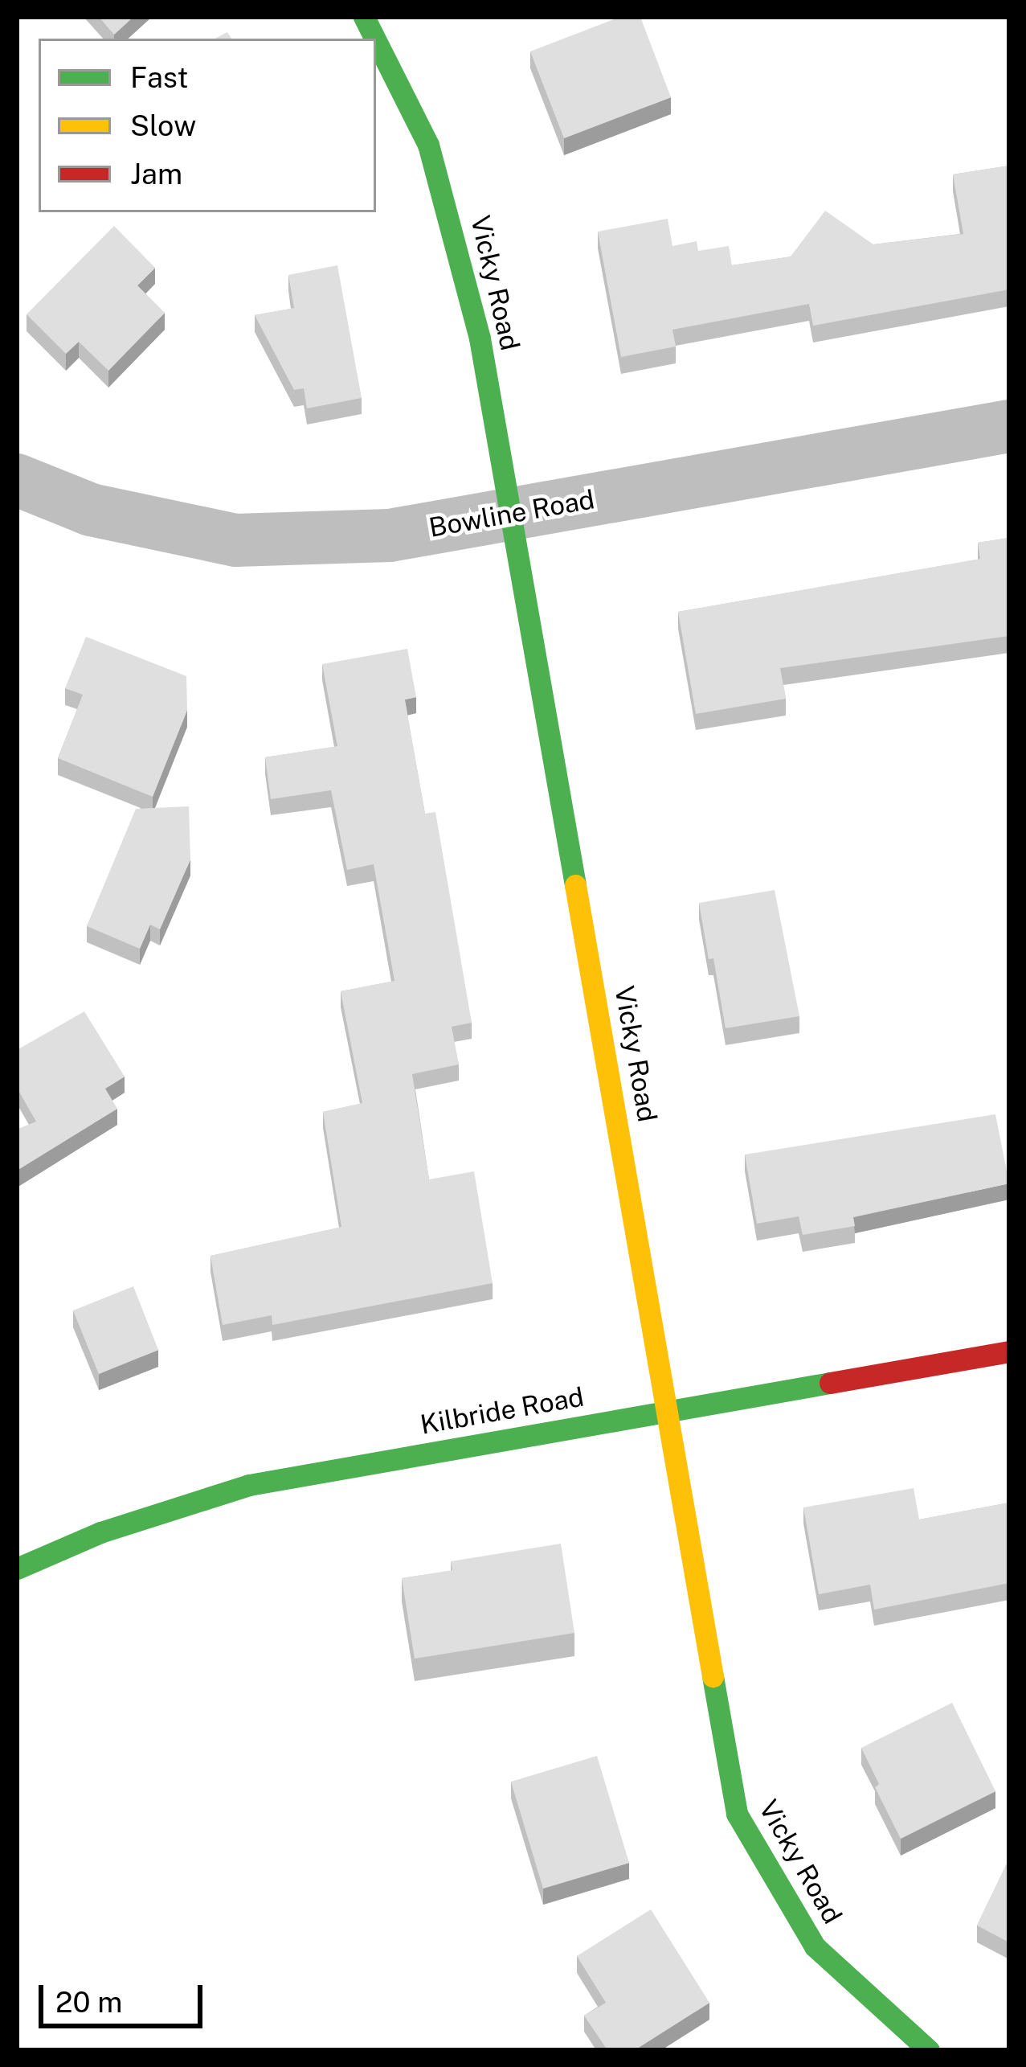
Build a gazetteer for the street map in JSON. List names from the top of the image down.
{
  "streets": {
    "street": ["Vicky Road", "Bowline Road", "Kilbride Road"]
  },
  "crossings": [
    ["Vicky Road", "Bowline Road"],
    ["Vicky Road", "Kilbride Road"]
  ],
  "legend": ["Fast", "Slow", "Jam"],
  "scale_bar": "20 m"
}
